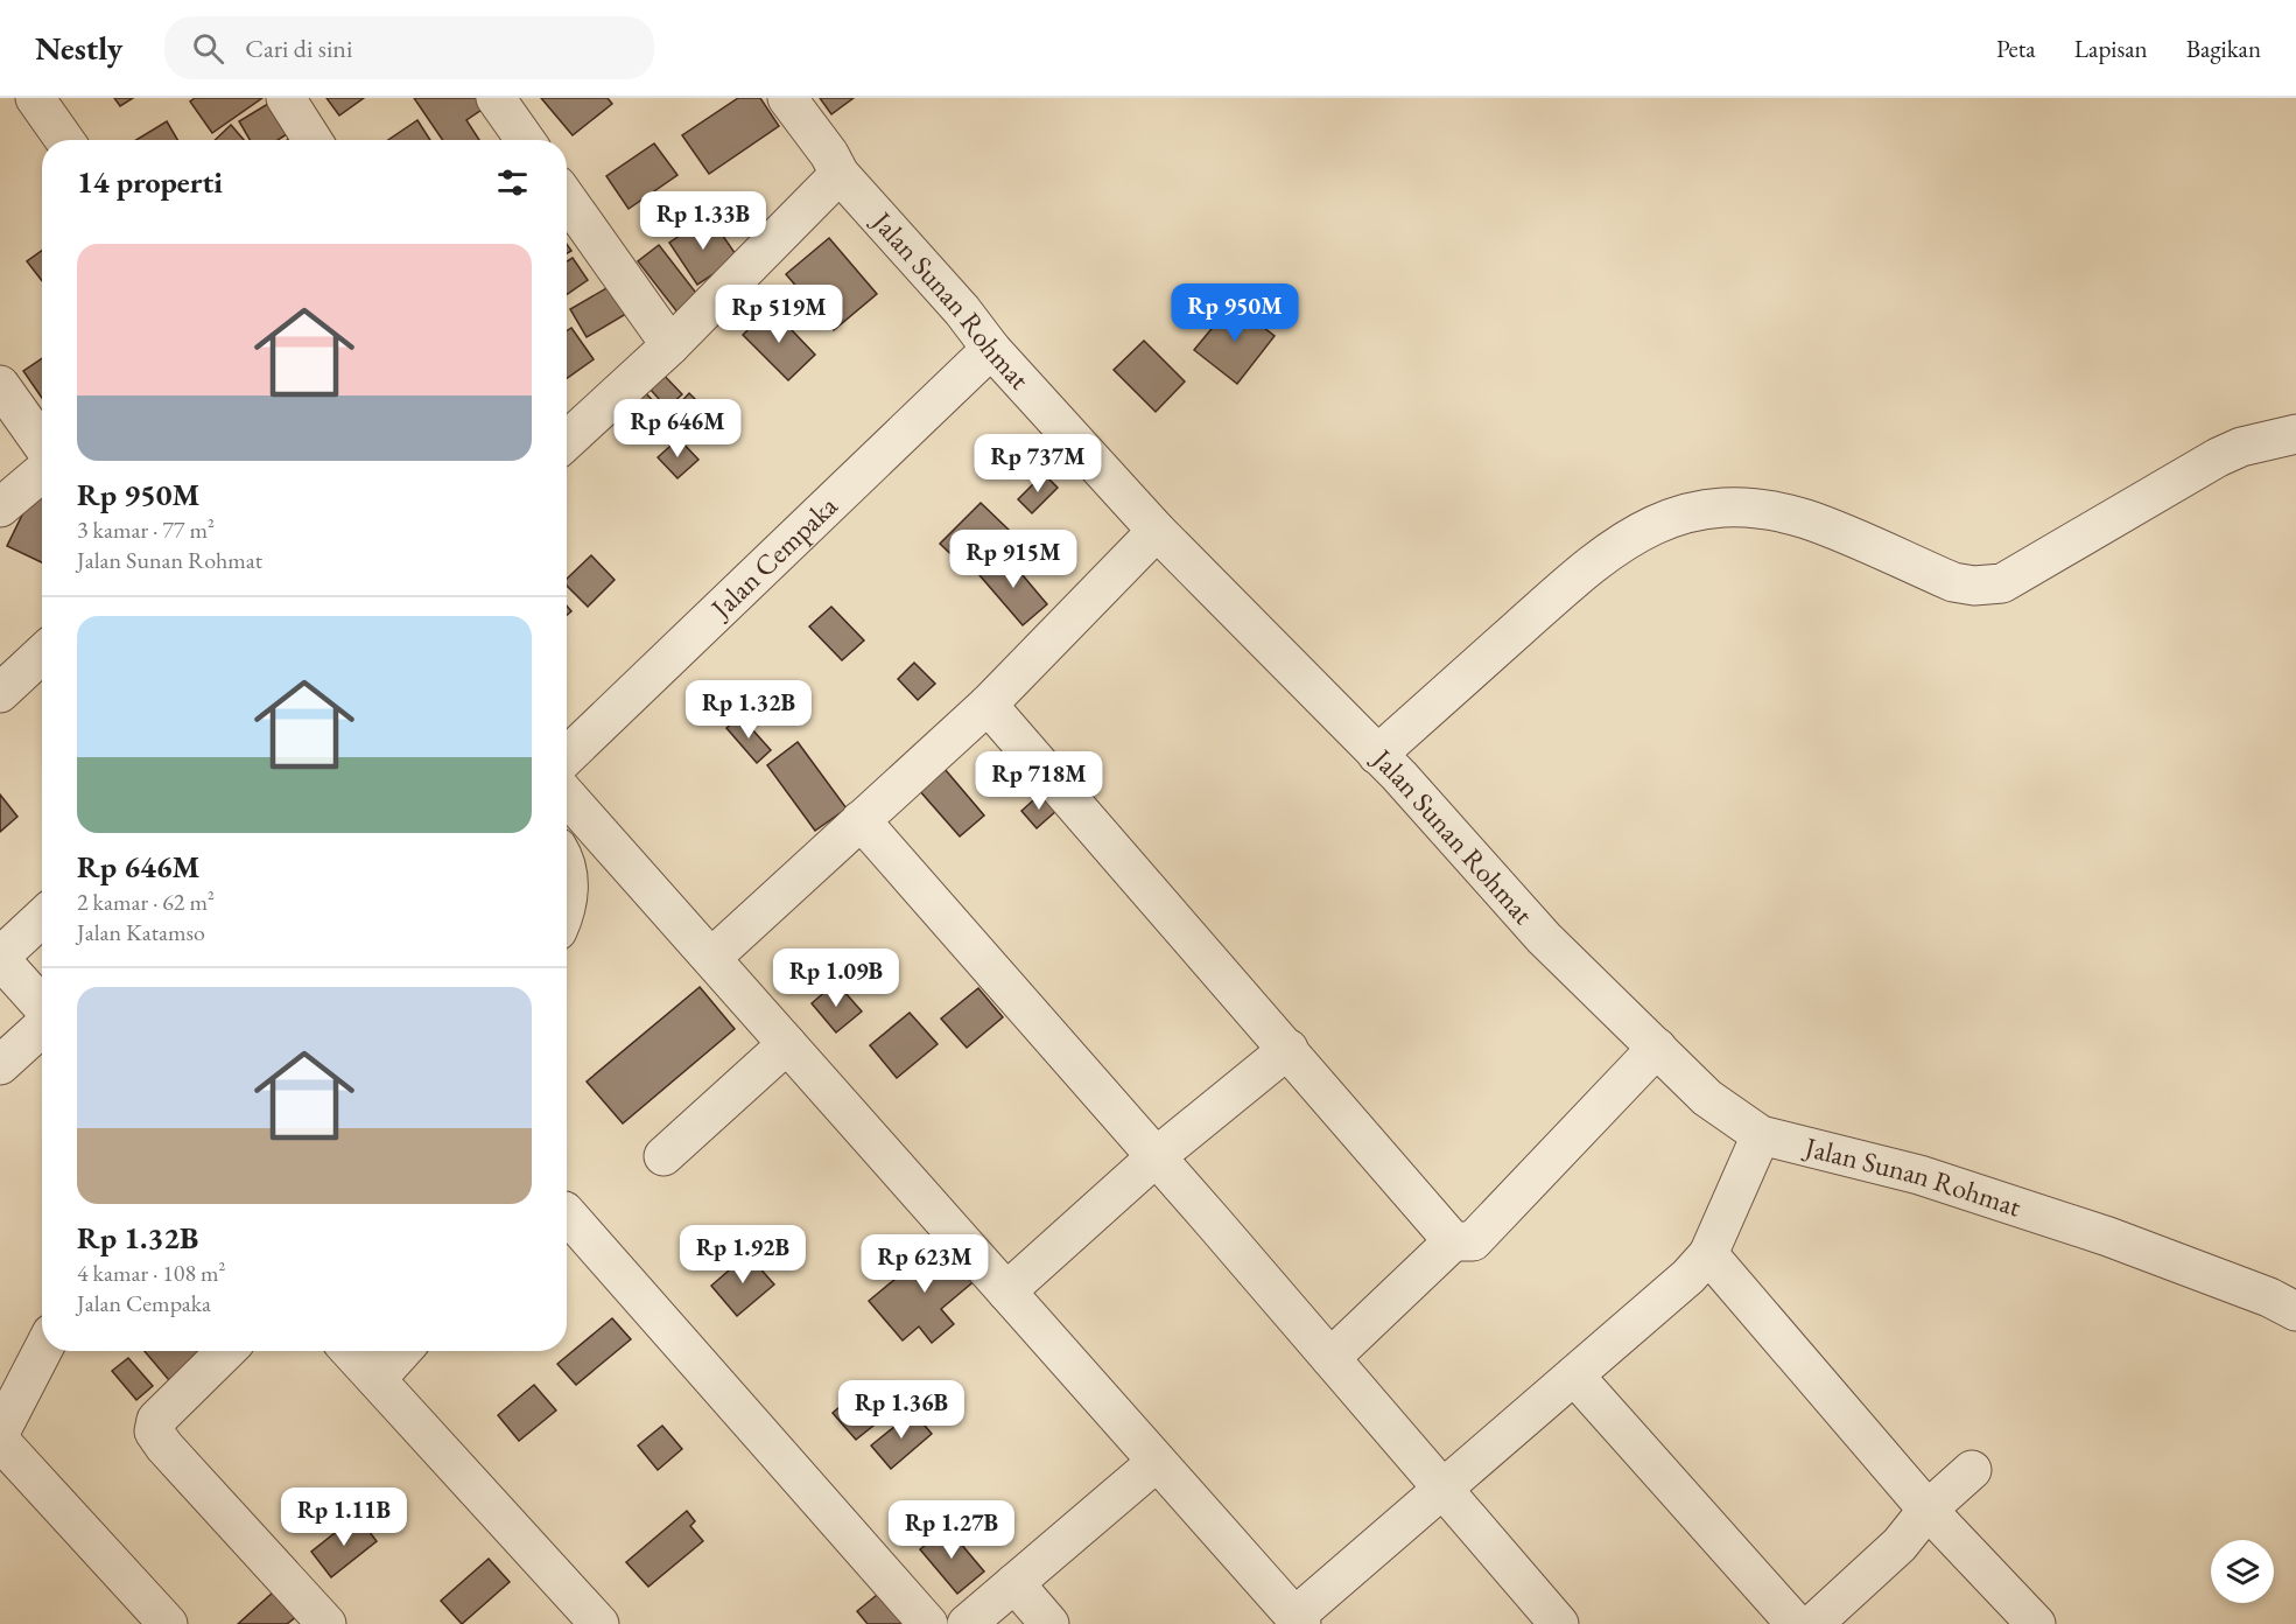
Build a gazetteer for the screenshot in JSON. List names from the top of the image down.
{
  "streets": {
    "street": ["Jalan Sunan Rohmat", "Jalan Cempaka"]
  },
  "crossings": [
    ["Jalan Sunan Rohmat", "Jalan Cempaka"]
  ],
  "page": {
    "header": "Nestly",
    "search": "Cari di sini",
    "nav": ["Peta", "Lapisan", "Bagikan"],
    "heading": "14 properti",
    "price": [
      "Rp 1.33B",
      "Rp 950M",
      "Rp 519M",
      "Rp 646M",
      "Rp 737M",
      "Rp 915M",
      "Rp 1.32B",
      "Rp 718M",
      "Rp 1.09B",
      "Rp 1.92B",
      "Rp 623M",
      "Rp 1.36B",
      "Rp 1.11B",
      "Rp 1.27B"
    ],
    "list": [
      {
        "name": "Rp 950M",
        "note": "3 kamar · 77 m² · Jalan Sunan Rohmat"
      },
      {
        "name": "Rp 646M",
        "note": "2 kamar · 62 m² · Jalan Katamso"
      },
      {
        "name": "Rp 1.32B",
        "note": "4 kamar · 108 m² · Jalan Cempaka"
      }
    ]
  }
}
